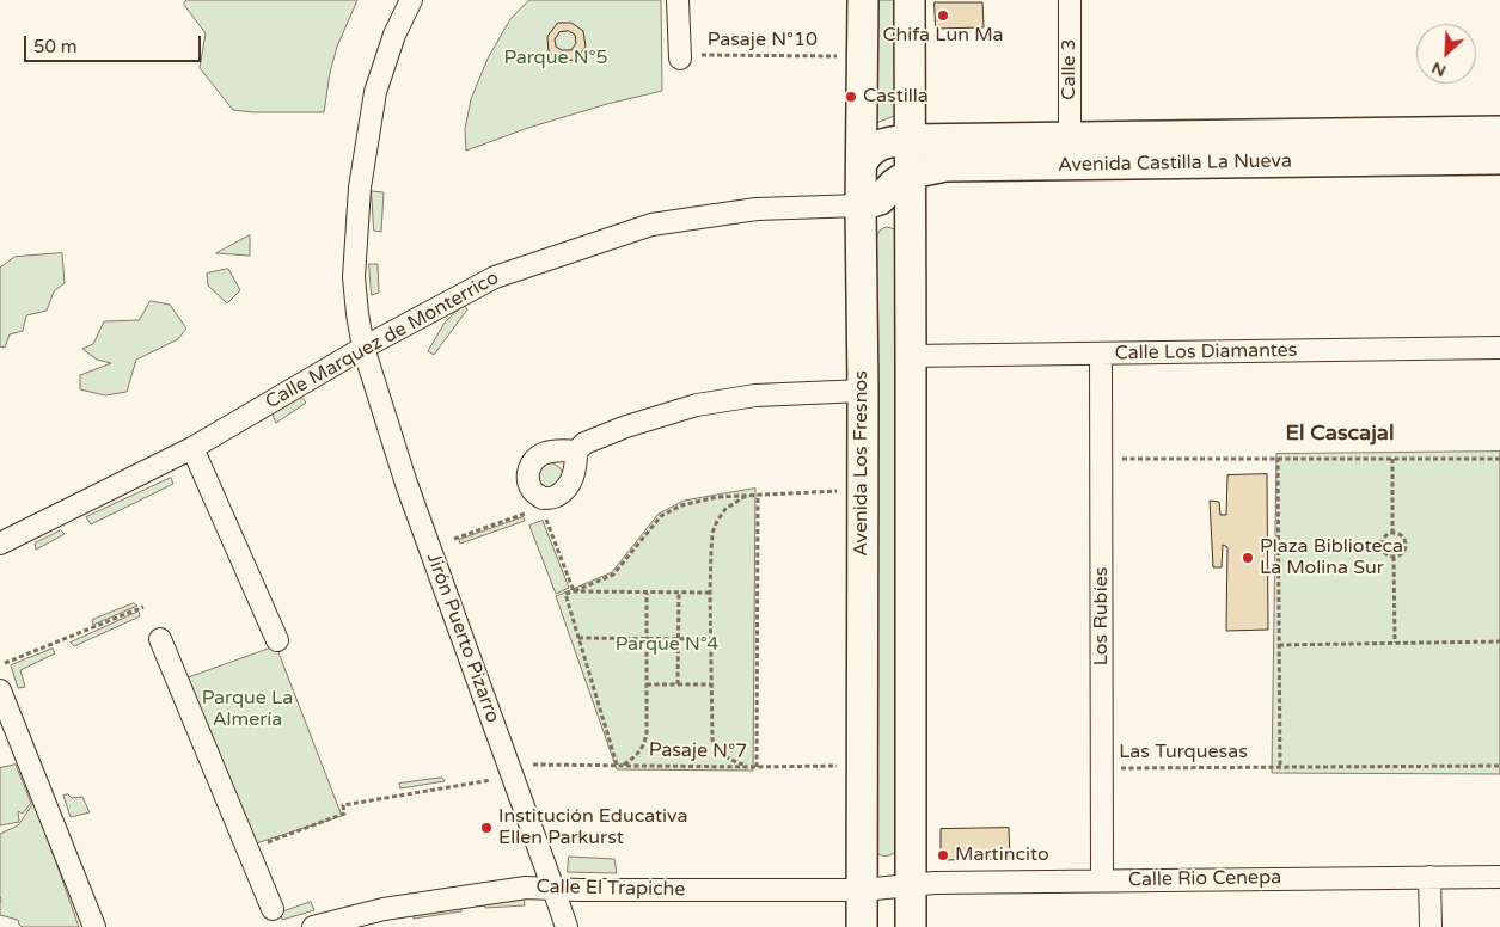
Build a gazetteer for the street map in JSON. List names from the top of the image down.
{
  "streets": {
    "main road": ["Avenida Castilla La Nueva", "Avenida Los Fresnos"],
    "street": [
      "Calle 3",
      "Calle Marquez de Monterrico",
      "Calle Los Diamantes",
      "Los Rubíes",
      "Jirón Puerto Pizarro",
      "Calle Rio Cenepa",
      "Calle El Trapiche"
    ],
    "path": ["Pasaje N°10", "Pasaje N°7", "Las Turquesas"]
  },
  "crossings": [
    ["Calle 3", "Avenida Castilla La Nueva"],
    ["Avenida Castilla La Nueva", "Calle Marquez de Monterrico"],
    ["Avenida Castilla La Nueva", "Avenida Los Fresnos"],
    ["Calle Marquez de Monterrico", "Avenida Los Fresnos"],
    ["Calle Marquez de Monterrico", "Jirón Puerto Pizarro"],
    ["Calle Los Diamantes", "Los Rubíes"],
    ["Avenida Los Fresnos", "Pasaje N°7"],
    ["Avenida Los Fresnos", "Calle El Trapiche"],
    ["Los Rubíes", "Las Turquesas"],
    ["Los Rubíes", "Calle Rio Cenepa"],
    ["Jirón Puerto Pizarro", "Calle El Trapiche"],
    ["Calle Rio Cenepa", "Calle El Trapiche"]
  ],
  "districts": ["El Cascajal"],
  "parks": ["Parque N°5", "Parque N°4", "Parque La Almería"],
  "places": [
    "Chifa Lun Ma",
    "Castilla",
    "Plaza Biblioteca La Molina Sur",
    "Institución Educativa Ellen Parkurst",
    "Martincito"
  ],
  "scale_bar": "50 m",
  "north": "bottom left"
}
